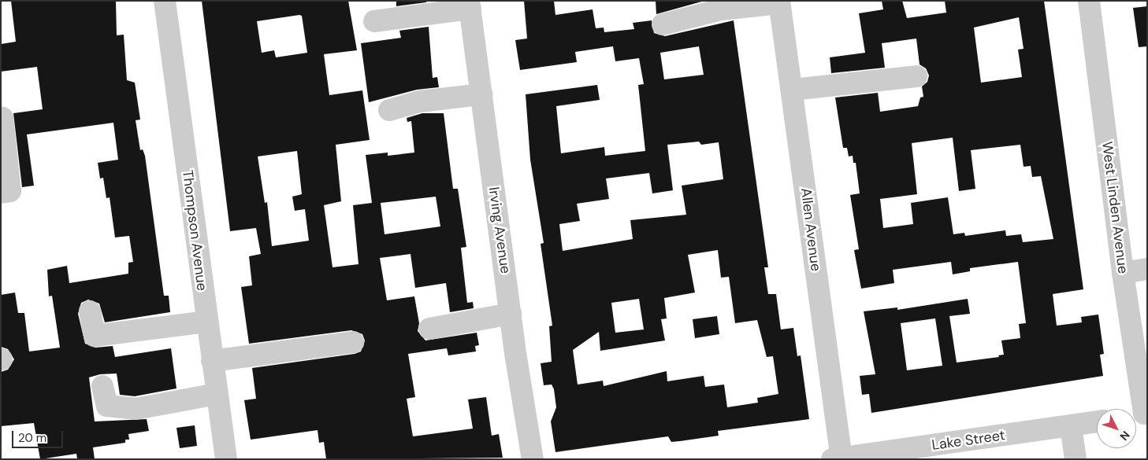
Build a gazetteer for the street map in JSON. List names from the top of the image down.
{
  "streets": {
    "street": [
      "West Linden Avenue",
      "Allen Avenue",
      "Thompson Avenue",
      "Irving Avenue",
      "Lake Street"
    ]
  },
  "crossings": [
    ["Allen Avenue", "Lake Street"]
  ],
  "scale_bar": "20 m",
  "north": "bottom right"
}
